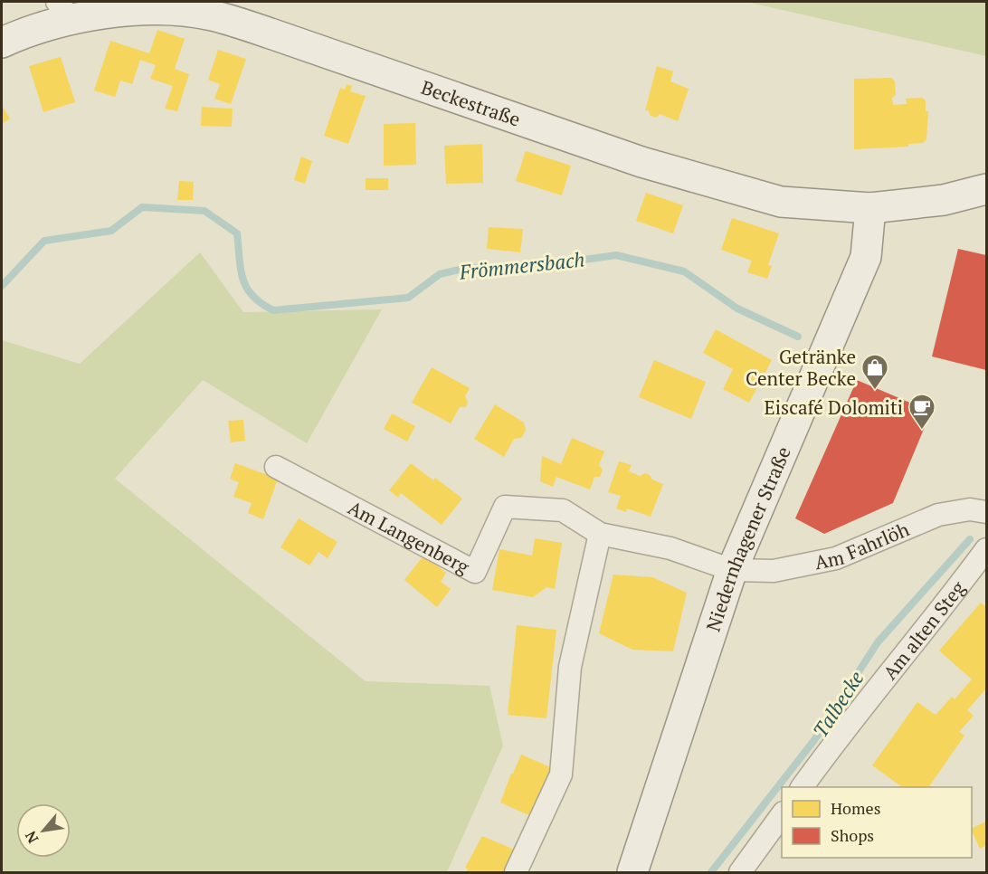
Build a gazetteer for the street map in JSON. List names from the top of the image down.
{
  "streets": {
    "main road": ["Beckestraße", "Niedernhagener Straße"],
    "street": ["Am Langenberg", "Am Fahrlöh", "Am alten Steg"]
  },
  "crossings": [
    ["Beckestraße", "Niedernhagener Straße"],
    ["Am Langenberg", "Niedernhagener Straße"],
    ["Am Langenberg", "Am Fahrlöh"],
    ["Niedernhagener Straße", "Am Fahrlöh"]
  ],
  "water": ["Frömmersbach", "Talbecke"],
  "places": {
    "shop": ["Getränke Center Becke"],
    "cafe": ["Eiscafé Dolomiti"]
  },
  "legend": ["Homes", "Shops"],
  "north": "bottom left"
}
